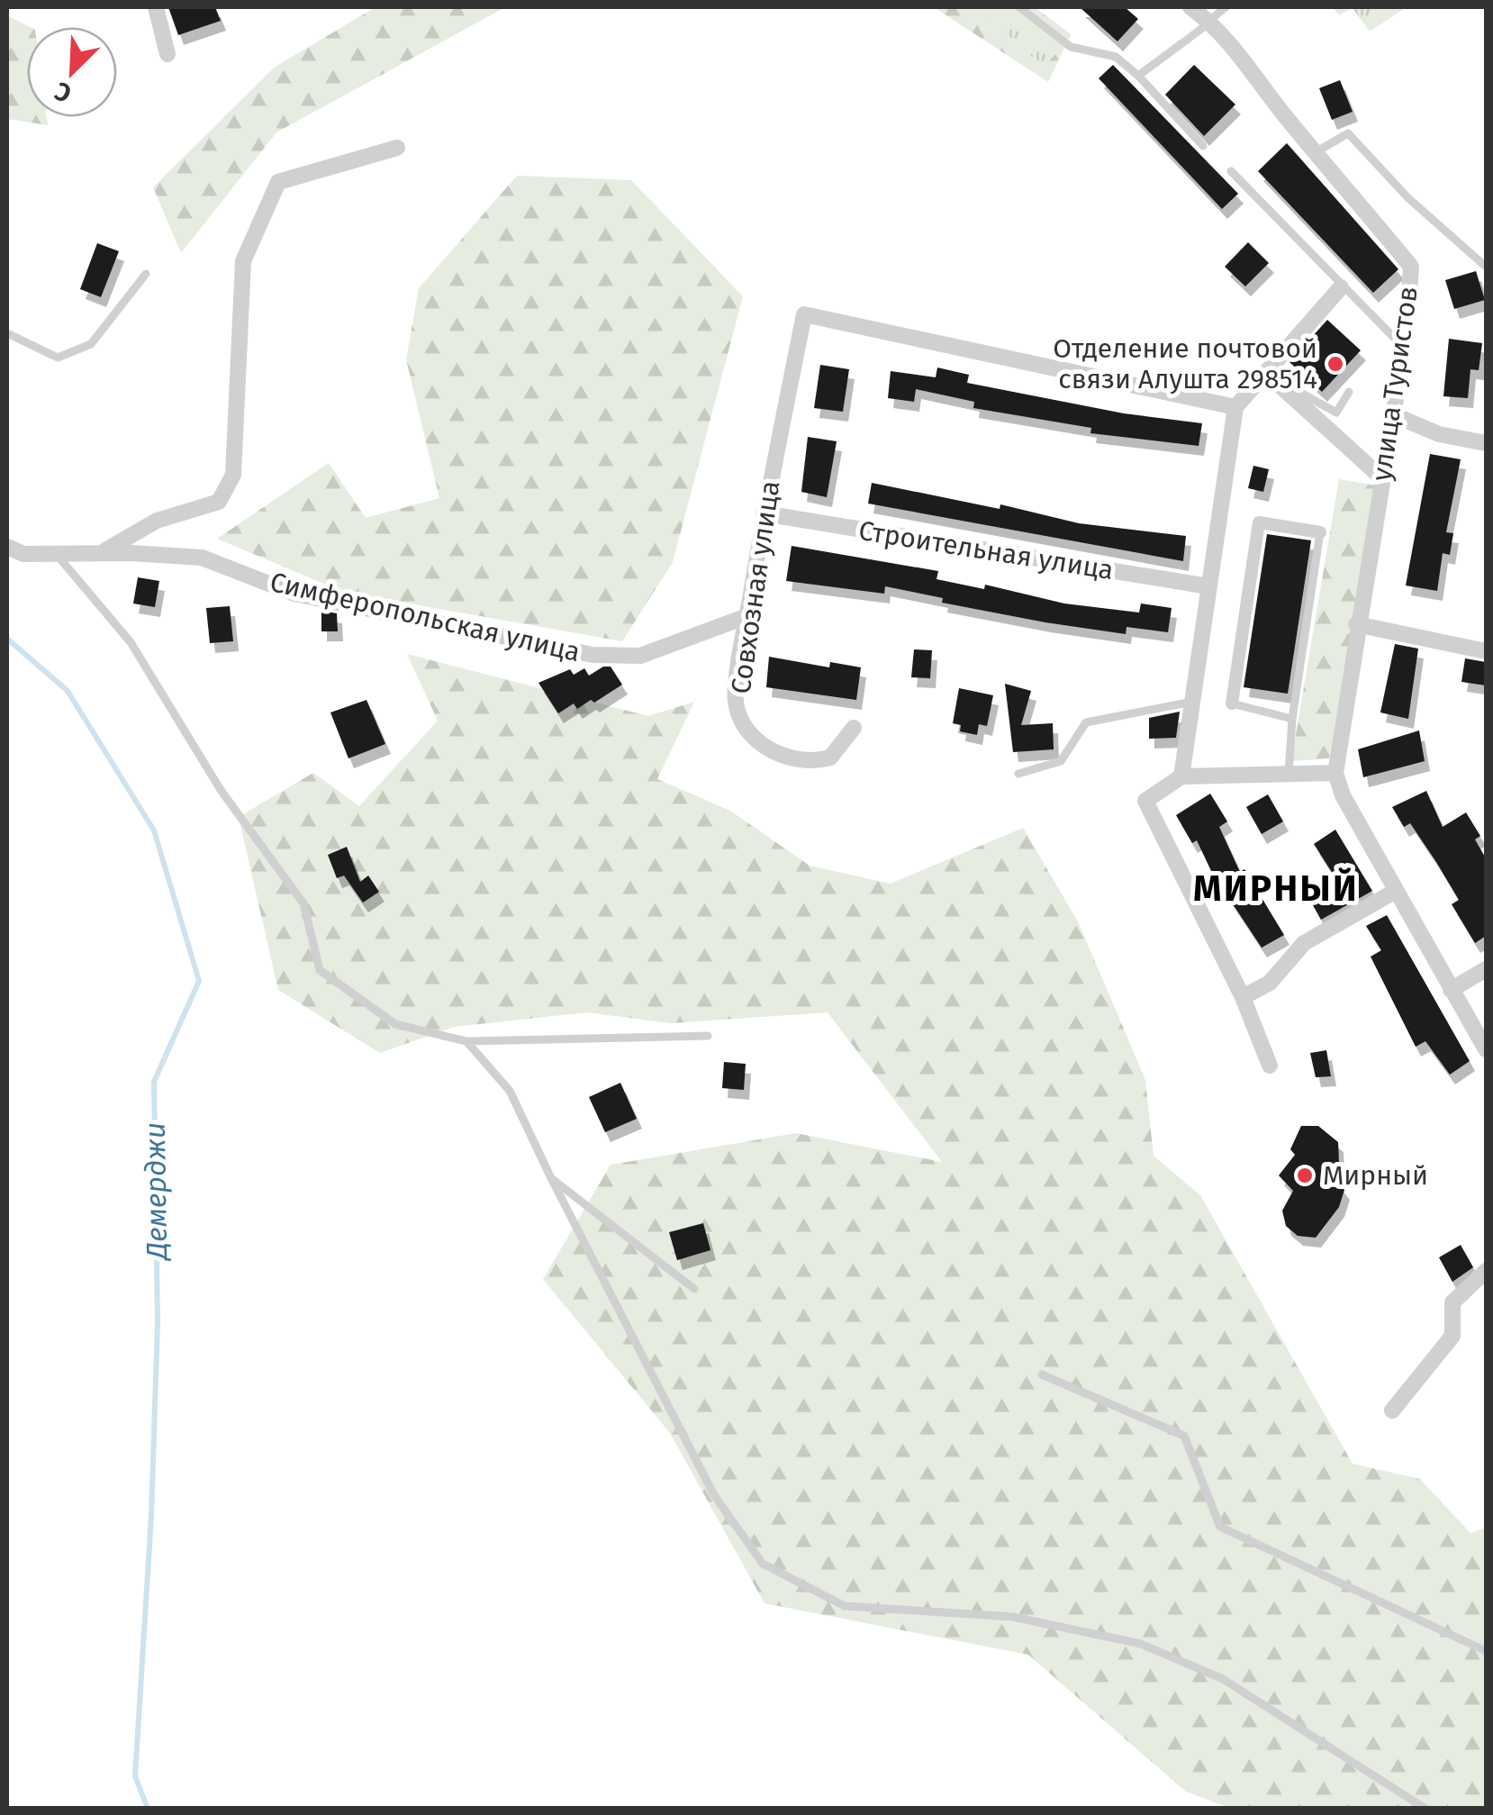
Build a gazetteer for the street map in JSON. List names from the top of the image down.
{
  "streets": {
    "street": [
      "улица Туристов",
      "Строительная улица",
      "Совхозная улица",
      "Симферопольская улица"
    ]
  },
  "crossings": [
    ["Строительная улица", "Совхозная улица"],
    ["Совхозная улица", "Симферопольская улица"]
  ],
  "districts": ["МИРНЫЙ"],
  "water": ["Демерджи"],
  "places": ["Отделение почтовой связи Алушта 298514", "Мирный"],
  "north": "bottom left"
}
